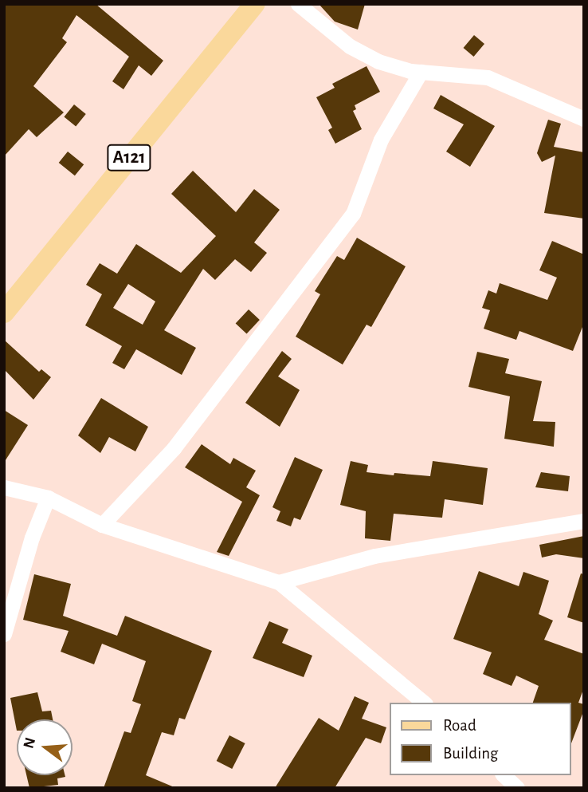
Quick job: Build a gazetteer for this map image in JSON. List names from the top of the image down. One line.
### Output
{"streets":{"main road":["A121"]},"legend":["Road","Building"],"north":"left"}
